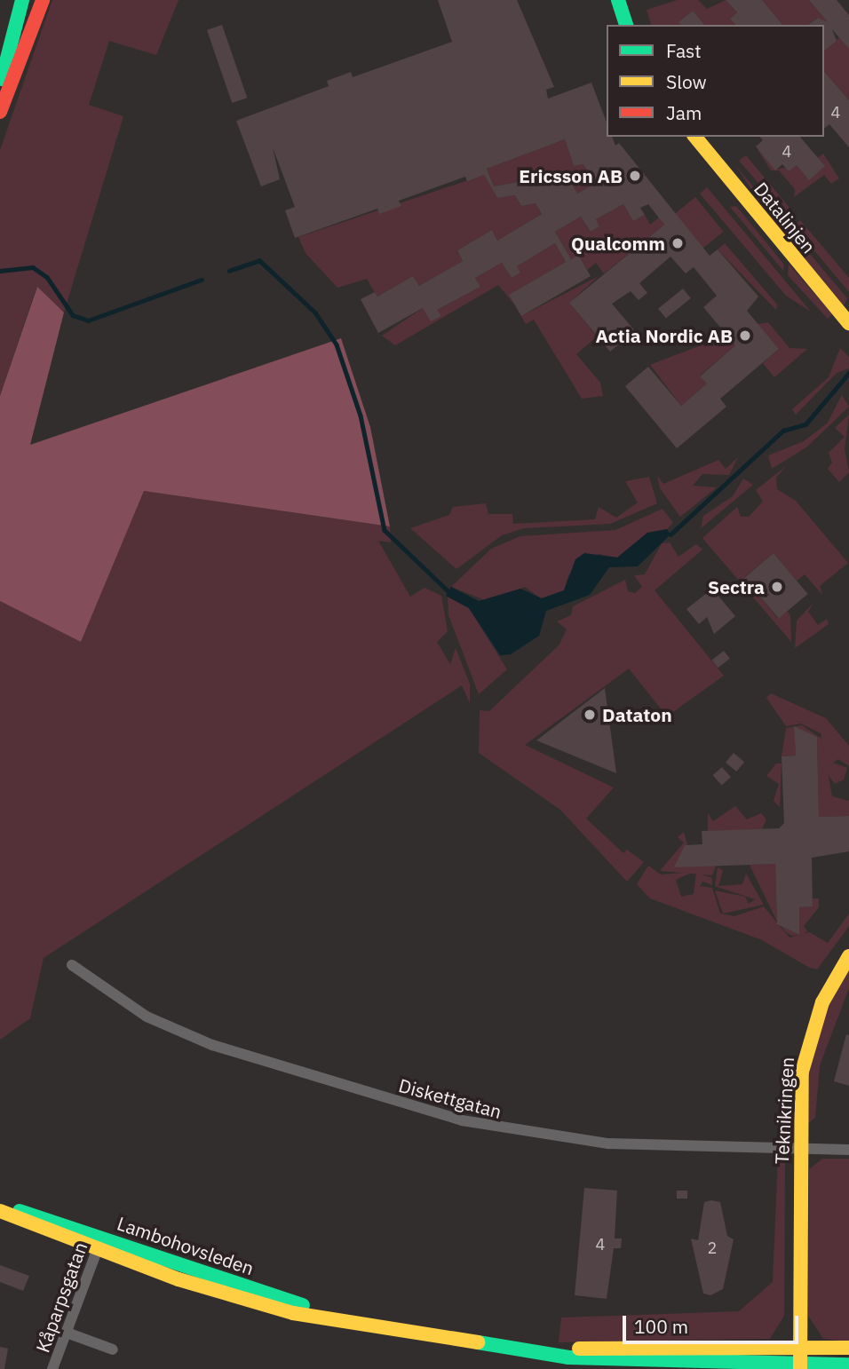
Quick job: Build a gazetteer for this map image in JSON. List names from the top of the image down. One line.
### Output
{"streets":{"main road":["Datalinjen","Teknikringen","Lambohovsleden"],"street":["Diskettgatan","Kåparpsgatan"]},"crossings":[["Diskettgatan","Teknikringen"],["Teknikringen","Lambohovsleden"],["Lambohovsleden","Kåparpsgatan"]],"places":["Ericsson AB","Qualcomm","Actia Nordic AB","Sectra","Dataton"],"house_numbers":["4","4","4","2"],"legend":["Fast","Slow","Jam"],"scale_bar":"100 m"}
